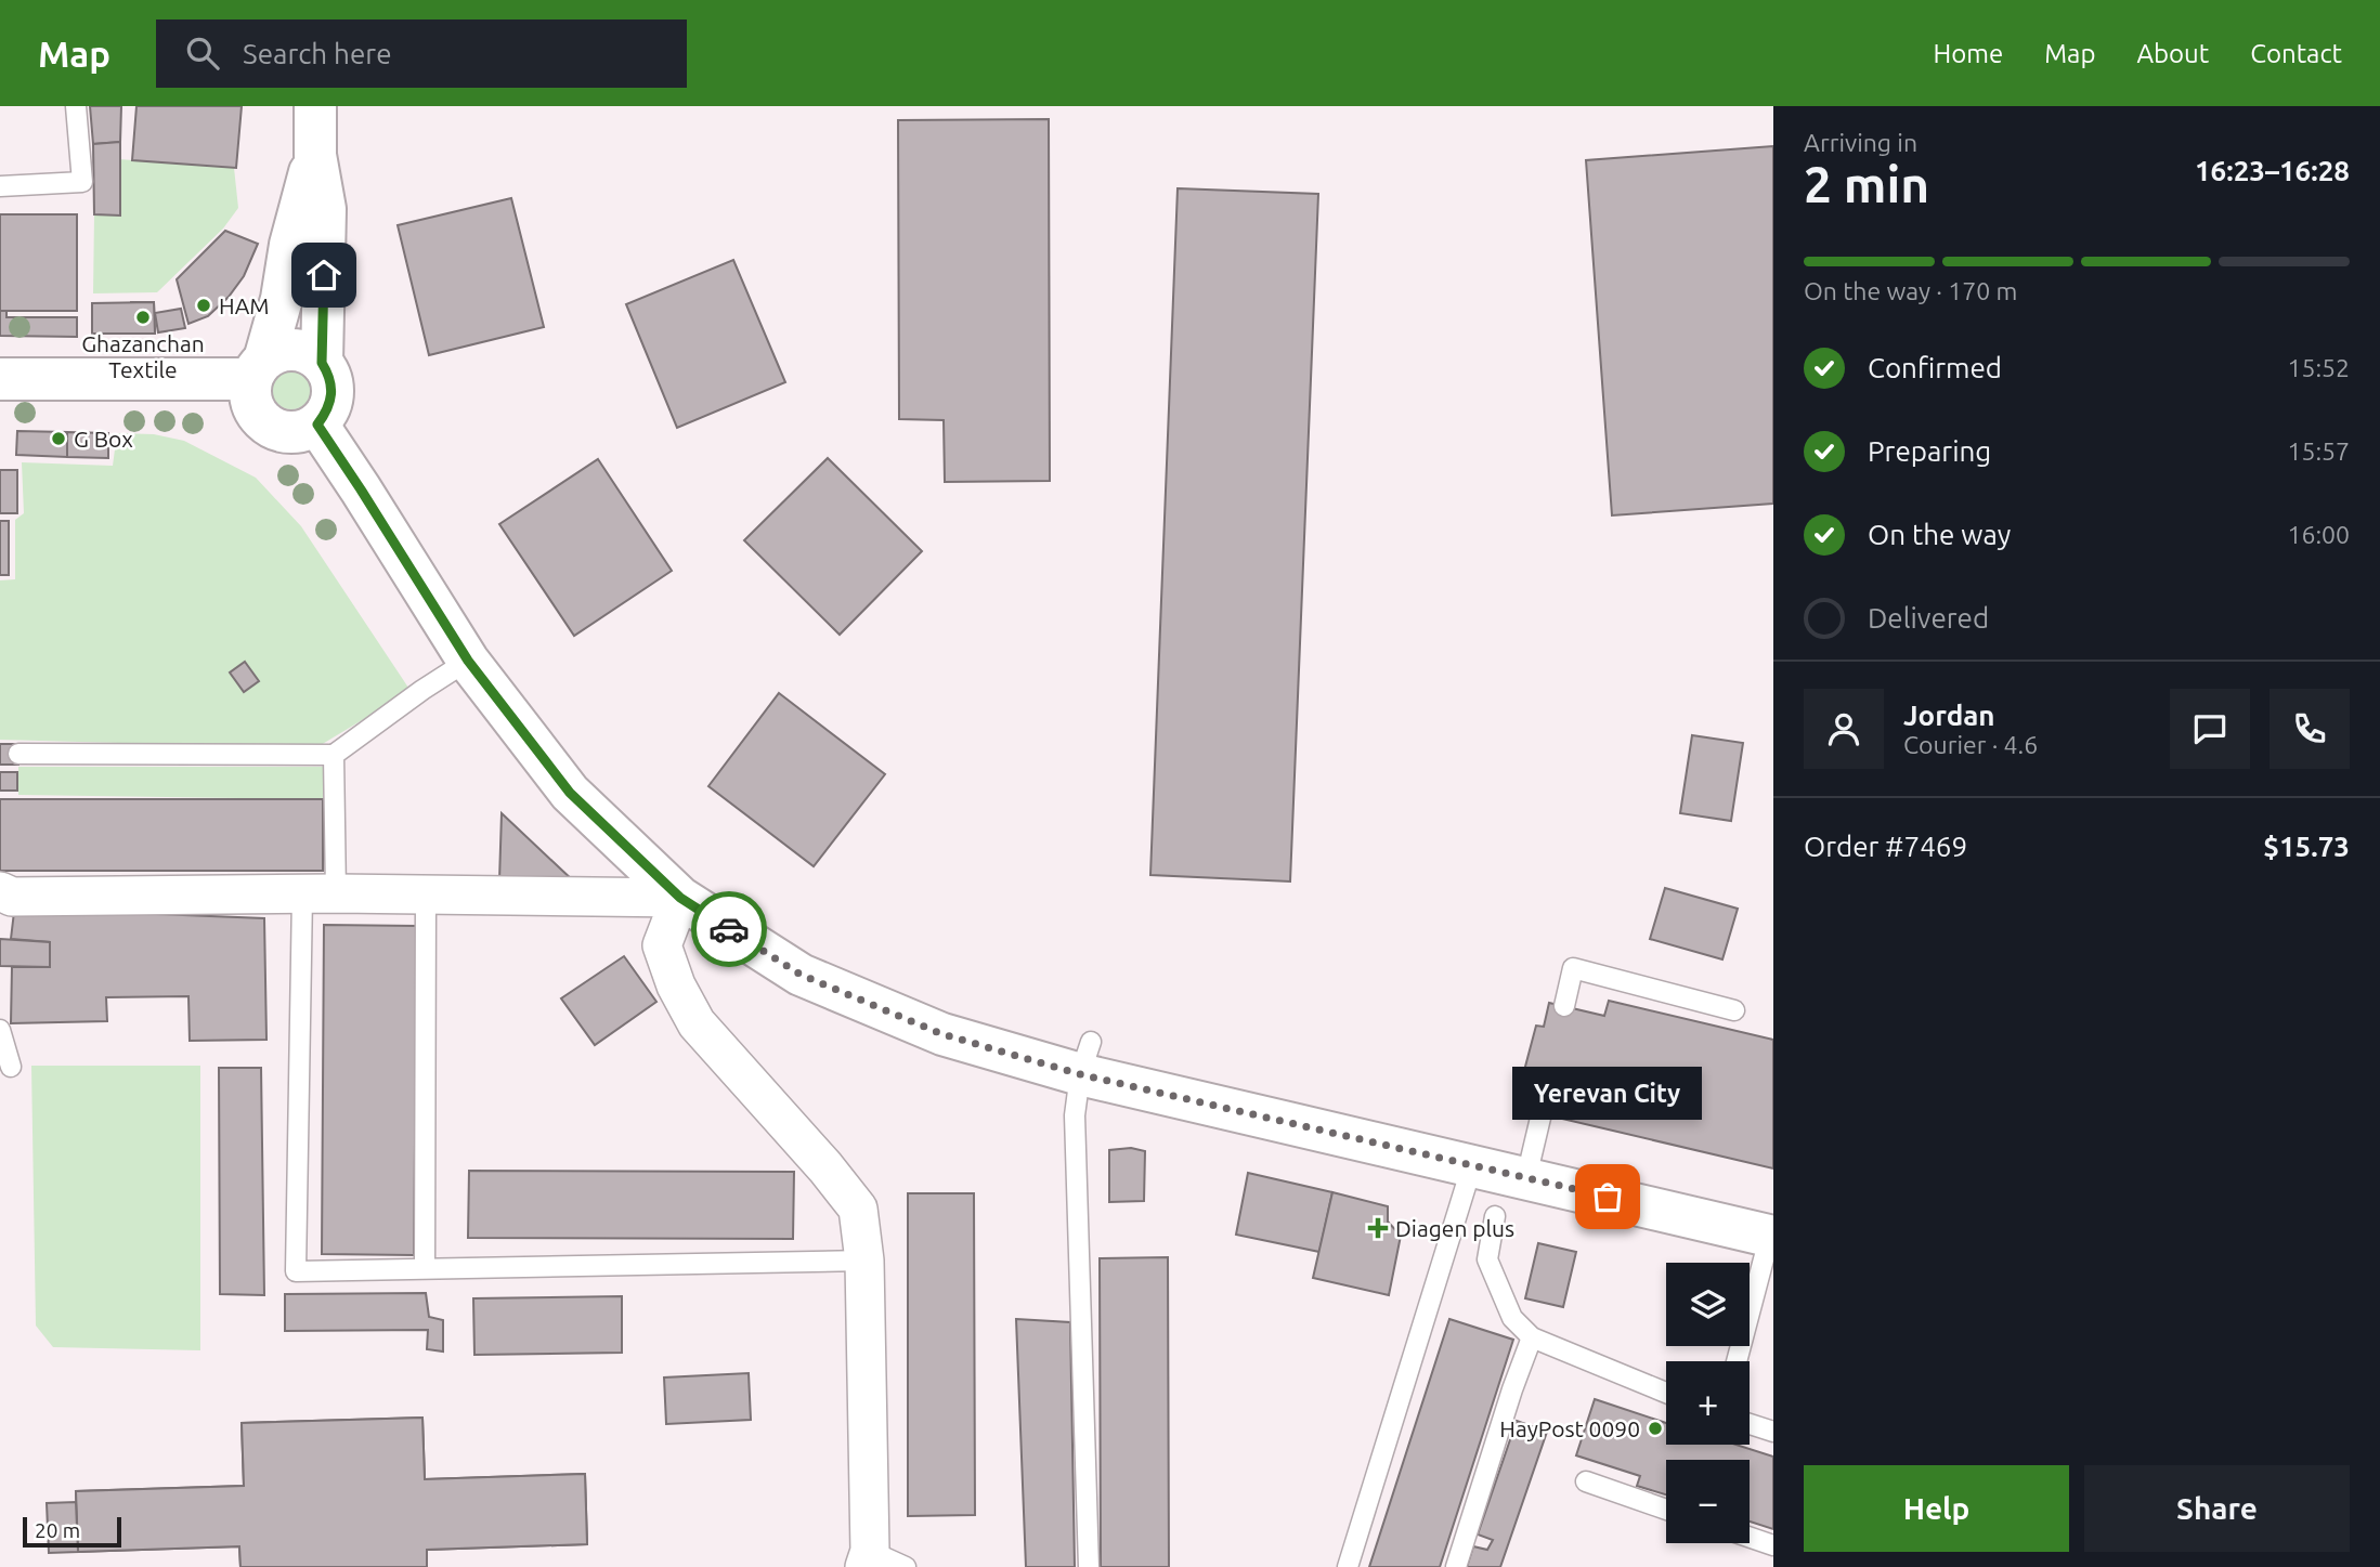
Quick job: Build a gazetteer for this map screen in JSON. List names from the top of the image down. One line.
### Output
{"places":{"other":["HAM","Ghazanchan Textile","G Box","Yerevan City","HayPost 0090"],"health":["Diagen plus"]},"scale_bar":"20 m","page":{"header":"Map","search":"Search here","nav":["Home","Map","About","Contact"],"heading":["2 min","Arriving in","16:23–16:28"],"panel":["Jordan","Courier · 4.6","Order #7469","$15.73"],"bar":"On the way · 170 m","list":[["Confirmed","15:52"],["Preparing","15:57"],["On the way","16:00"],"Delivered"],"bubble":"Yerevan City","map_buttons":["+","−"],"buttons":["Help","Share"],"scale":"20 m"}}
